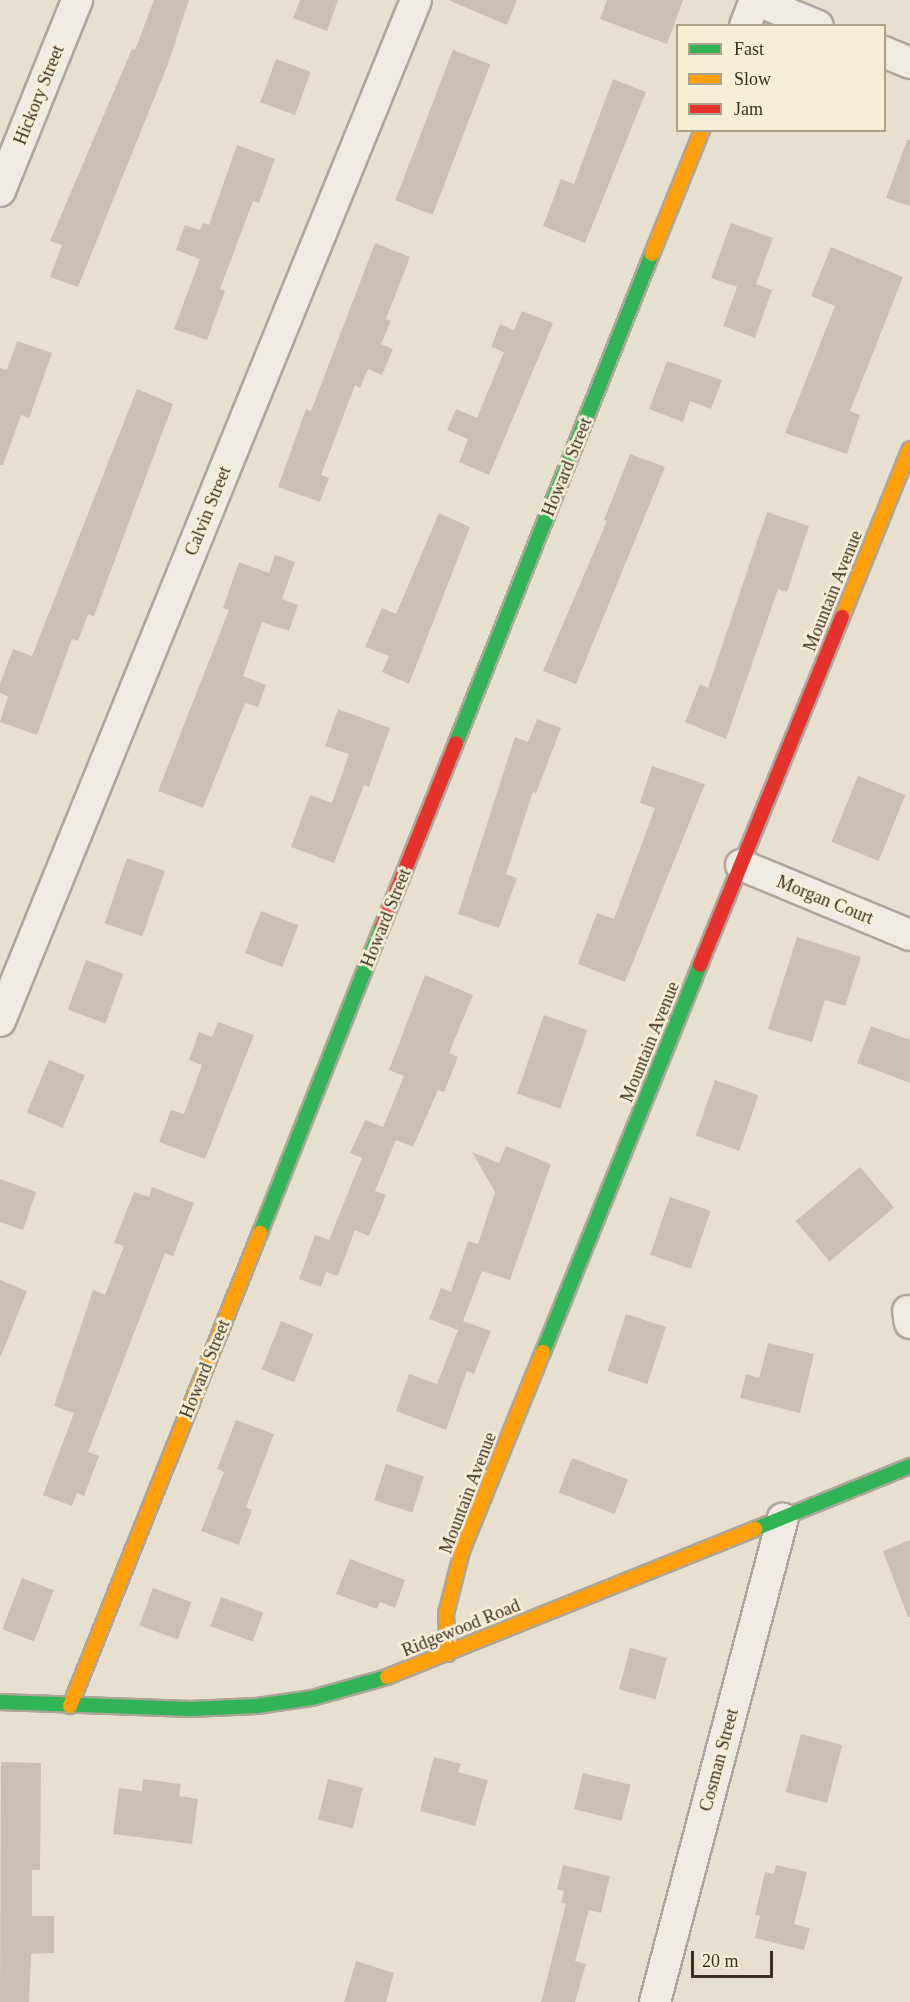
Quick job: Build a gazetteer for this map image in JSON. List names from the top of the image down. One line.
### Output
{"streets":{"street":["Hickory Street","Howard Street","Calvin Street","Mountain Avenue","Morgan Court","Ridgewood Road","Cosman Street"]},"crossings":[["Howard Street","Ridgewood Road"],["Mountain Avenue","Morgan Court"],["Mountain Avenue","Ridgewood Road"],["Ridgewood Road","Cosman Street"]],"legend":["Fast","Slow","Jam"],"scale_bar":"20 m"}
